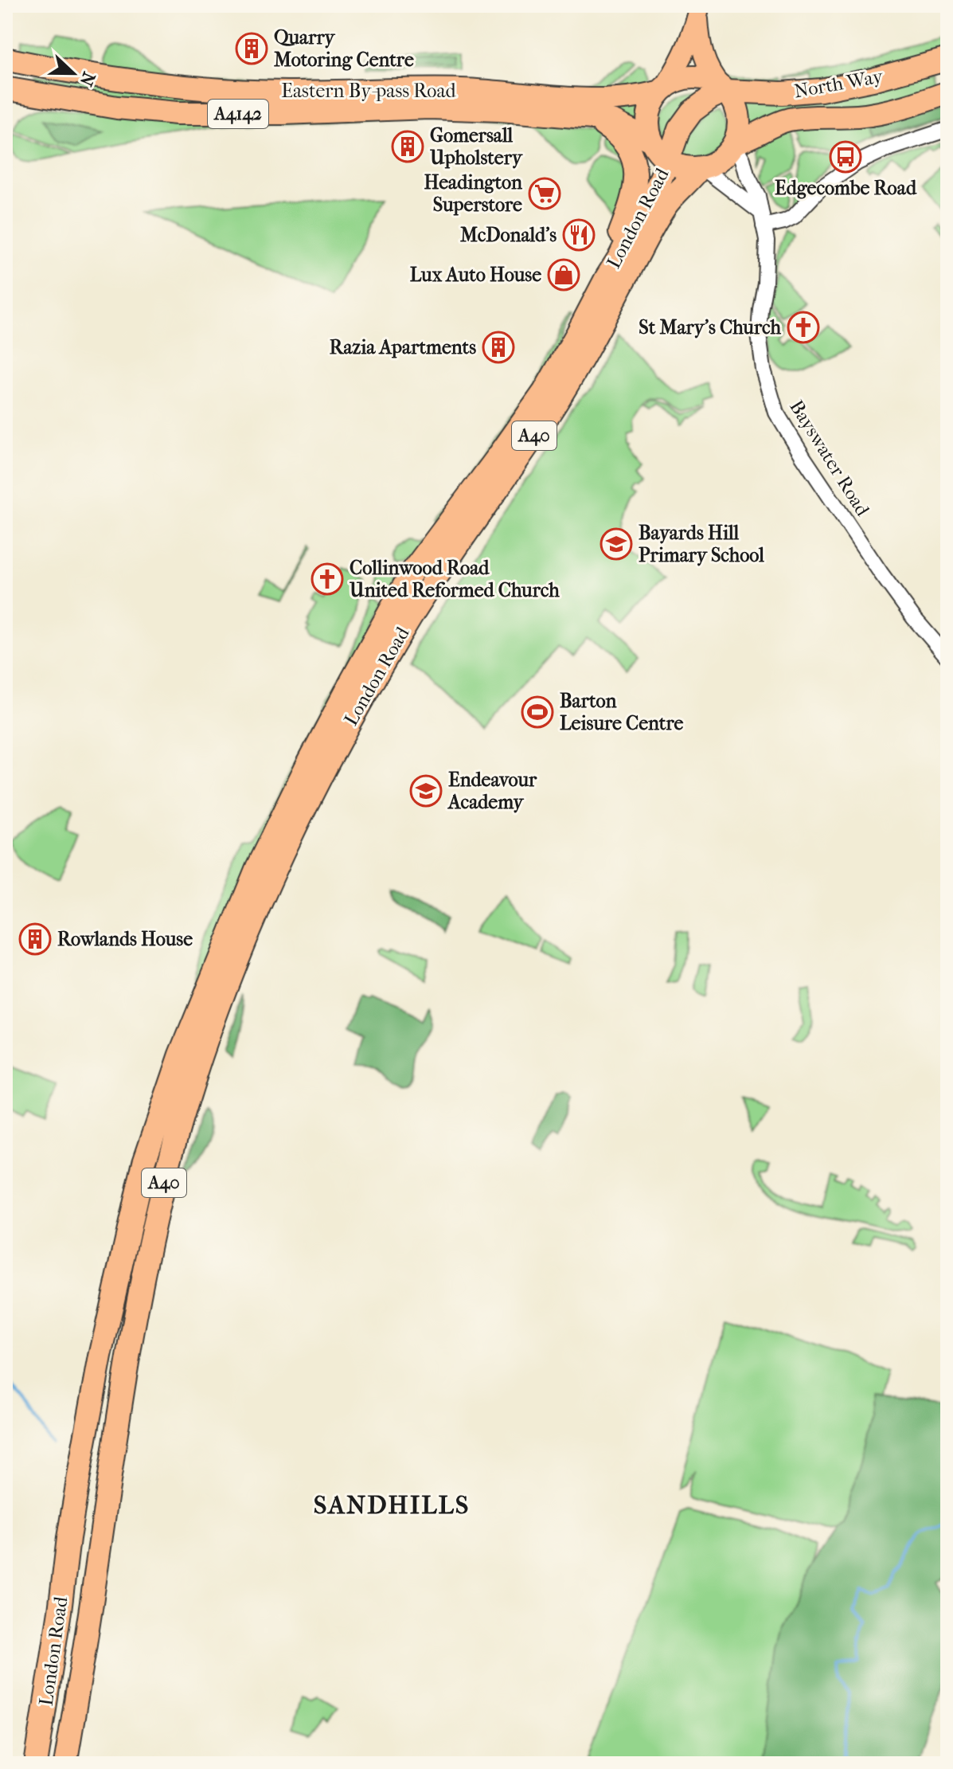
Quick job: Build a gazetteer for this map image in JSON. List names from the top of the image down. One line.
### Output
{"streets":{"highway":["North Way","Eastern By-pass Road","A4142","London Road","A40"],"street":["Bayswater Road"]},"crossings":[["North Way","Eastern By-pass Road"],["North Way","London Road"],["North Way","Bayswater Road"],["Eastern By-pass Road","London Road"]],"districts":["SANDHILLS"],"places":{"building":["Quarry Motoring Centre","Gomersall Upholstery","Razia Apartments","Rowlands House"],"bus stop":["Edgecombe Road"],"supermarket":["Headington Superstore"],"restaurant":["McDonald's"],"shop":["Lux Auto House"],"church":["St Mary's Church","Collinwood Road United Reformed Church"],"school or university":["Bayards Hill Primary School","Endeavour Academy"],"sports":["Barton Leisure Centre"]},"north":"right"}
